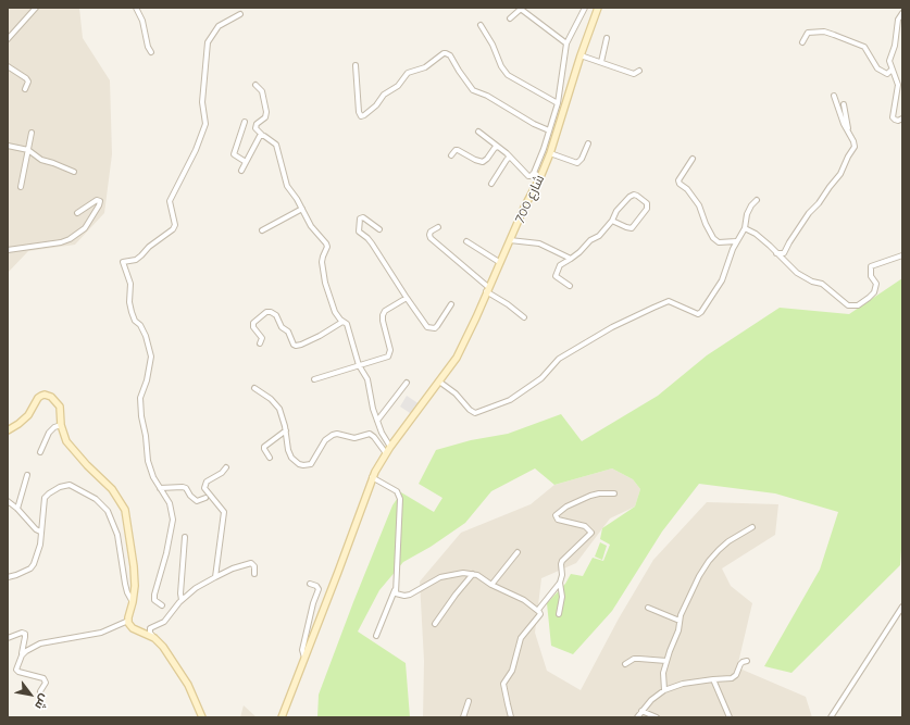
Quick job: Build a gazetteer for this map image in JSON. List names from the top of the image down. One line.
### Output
{"streets":{"main road":["شارع 700"]},"north":"bottom right"}
